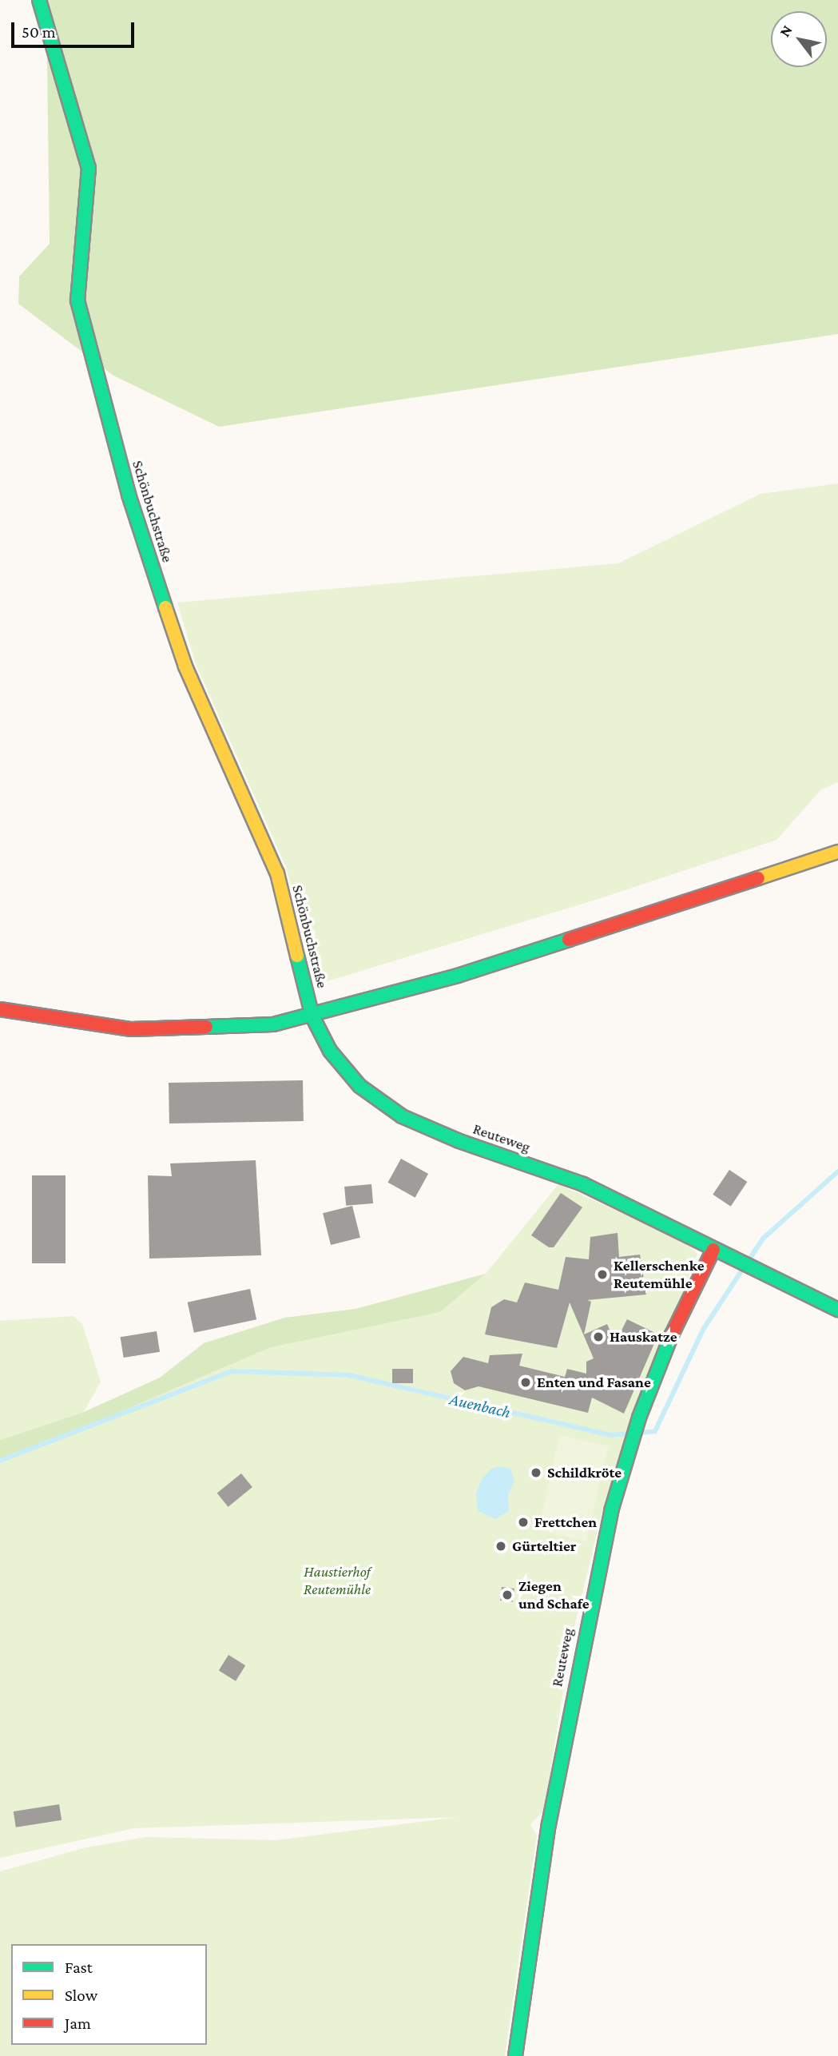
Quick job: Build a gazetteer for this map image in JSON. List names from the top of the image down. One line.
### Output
{"streets":{"street":["Schönbuchstraße","Reuteweg"]},"crossings":[["Schönbuchstraße","Reuteweg"]],"water":["Auenbach"],"parks":["Haustierhof Reutemühle"],"places":["Kellerschenke Reutemühle","Hauskatze","Enten und Fasane","Schildkröte","Frettchen","Gürteltier","Ziegen und Schafe"],"legend":["Fast","Slow","Jam"],"scale_bar":"50 m","north":"top left"}
